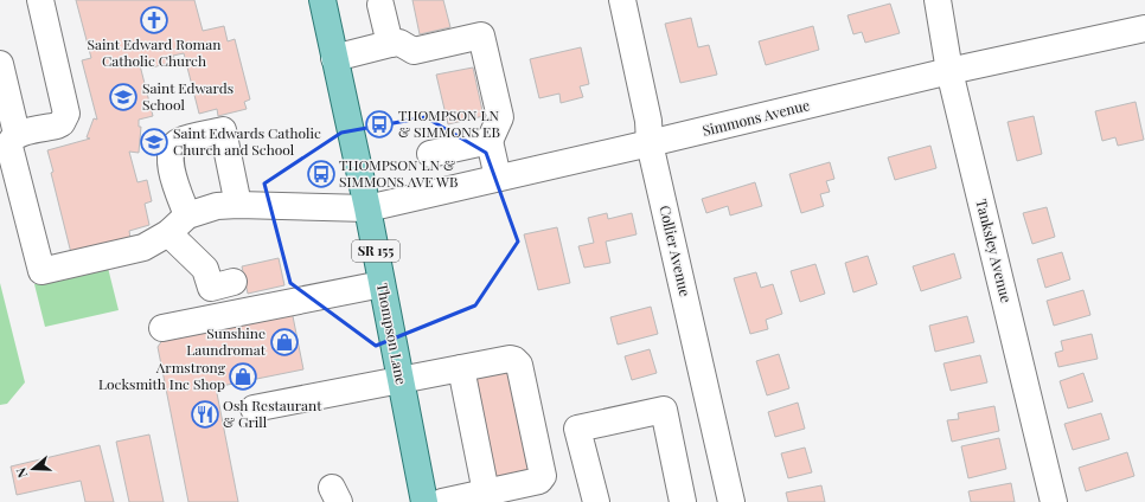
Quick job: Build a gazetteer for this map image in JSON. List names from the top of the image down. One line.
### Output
{"streets":{"main road":["SR 155","Thompson Lane"],"street":["Simmons Avenue","Collier Avenue","Tanksley Avenue"]},"crossings":[["Simmons Avenue","Collier Avenue"],["Simmons Avenue","Tanksley Avenue"],["Simmons Avenue","Thompson Lane"]],"places":{"church":["Saint Edward Roman Catholic Church"],"school or university":["Saint Edwards School","Saint Edwards Catholic Church and School"],"bus stop":["THOMPSON LN & SIMMONS EB","THOMPSON LN & SIMMONS AVE WB"],"shop":["Sunshine Laundromat","Armstrong Locksmith Inc Shop"],"restaurant":["Osh Restaurant & Grill"]},"north":"left"}
